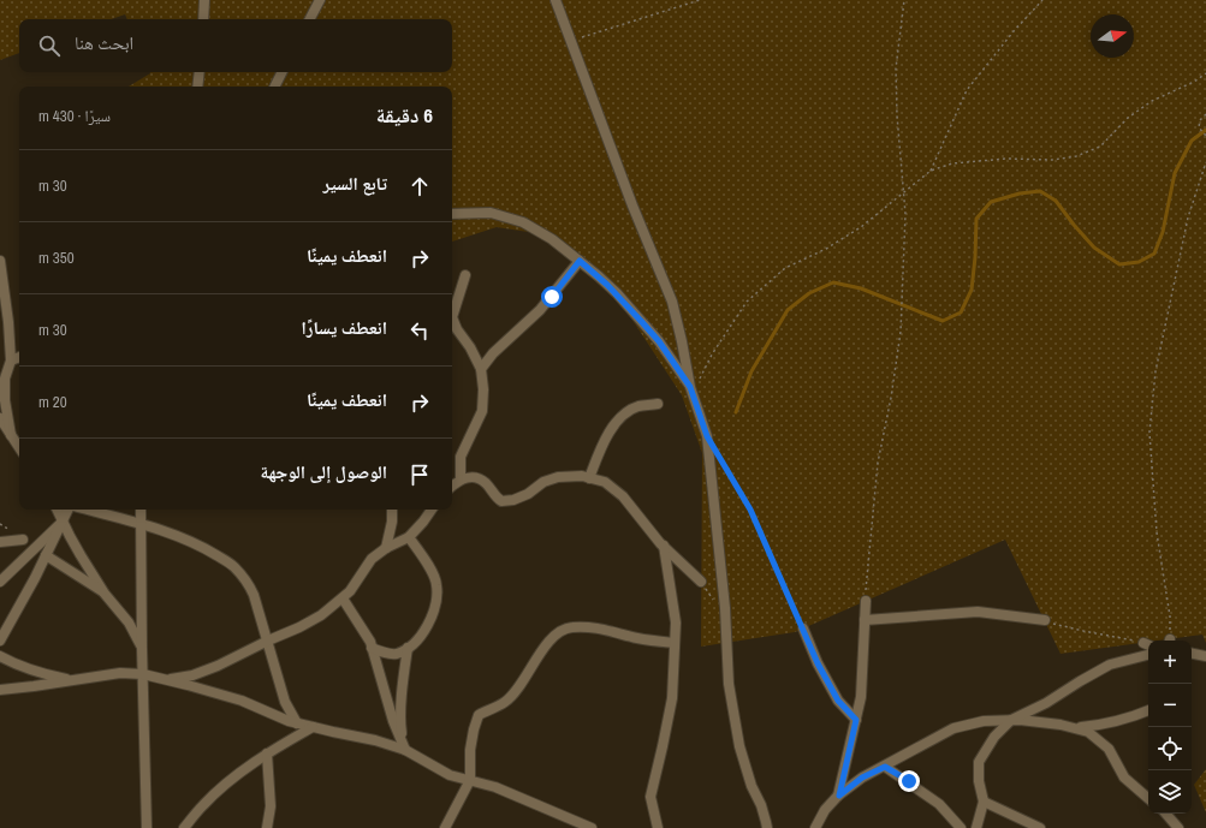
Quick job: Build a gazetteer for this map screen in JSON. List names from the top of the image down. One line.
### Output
{"north":"right","page":{"search":"ابحث هنا","heading":["6 دقيقة","سيرًا · 430 m"],"list":[["تابع السير","30 m"],["انعطف يمينًا","350 m"],["انعطف يسارًا","30 m"],["انعطف يمينًا","20 m"],"الوصول إلى الوجهة"],"map_buttons":["+","−"]}}
